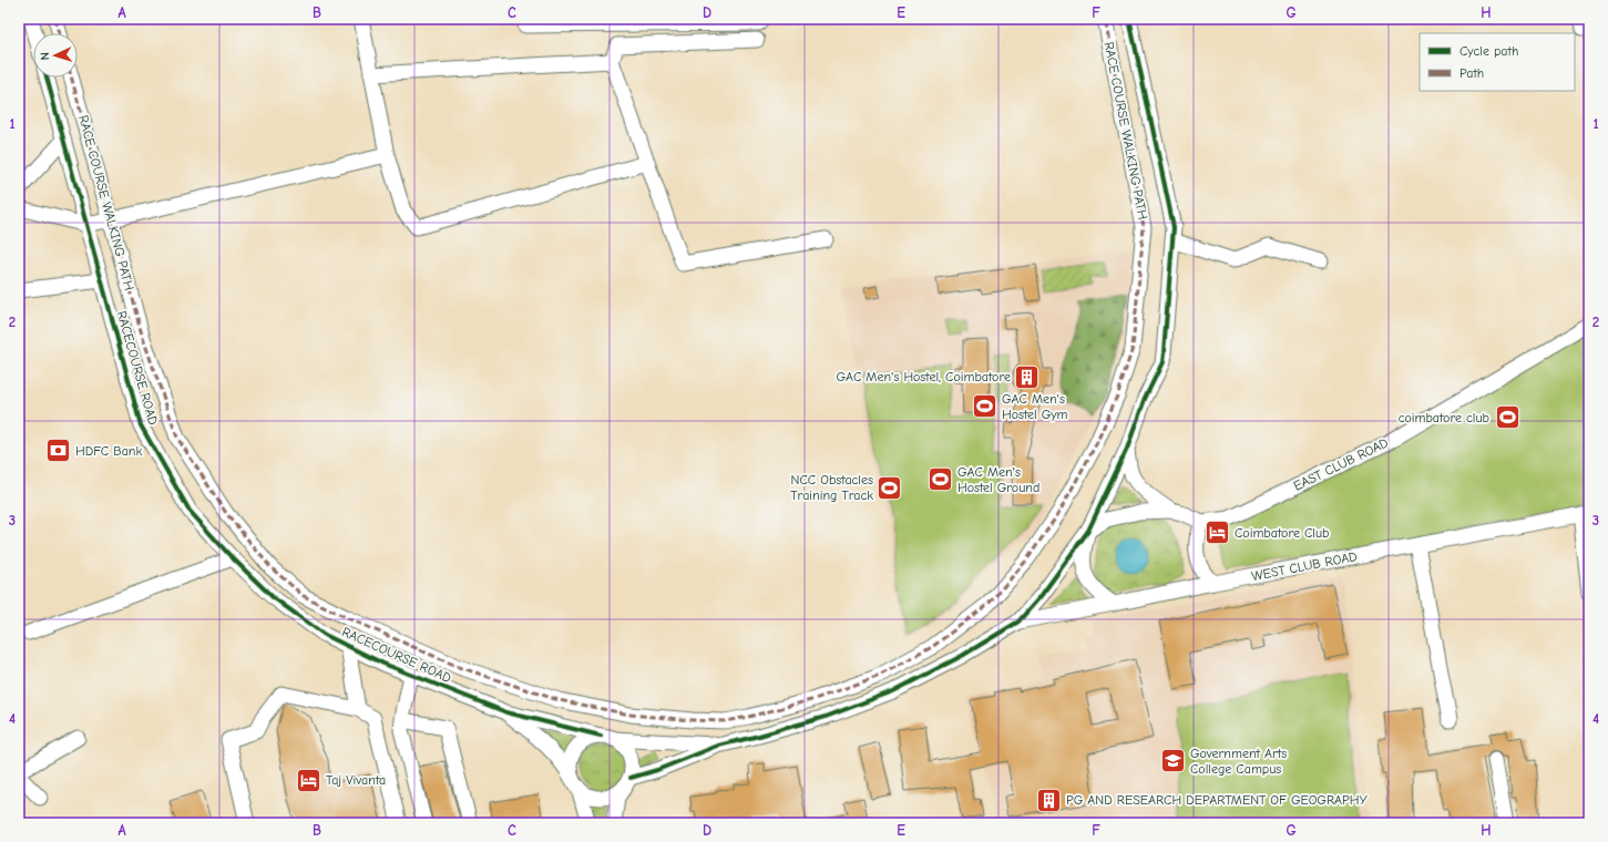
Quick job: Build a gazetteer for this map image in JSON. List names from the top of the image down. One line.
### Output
{"streets":{"street":["RACE COURSE WALKING PATH","RACECOURSE ROAD","EAST CLUB ROAD","WEST CLUB ROAD"]},"places":{"building":["GAC Men's Hostel, Coimbatore","PG AND RESEARCH DEPARTMENT OF GEOGRAPHY"],"sports":["GAC Men's Hostel Gym","coimbatore club","GAC Men's Hostel Ground","NCC Obstacles Training Track"],"bank":["HDFC Bank"],"hotel":["Coimbatore Club","Taj Vivanta"],"school or university":["Government Arts College Campus"]},"legend":["Cycle path","Path"],"north":"left","grid":{"columns":["A","B","C","D","E","F","G","H"],"rows":["1","2","3","4"]}}
